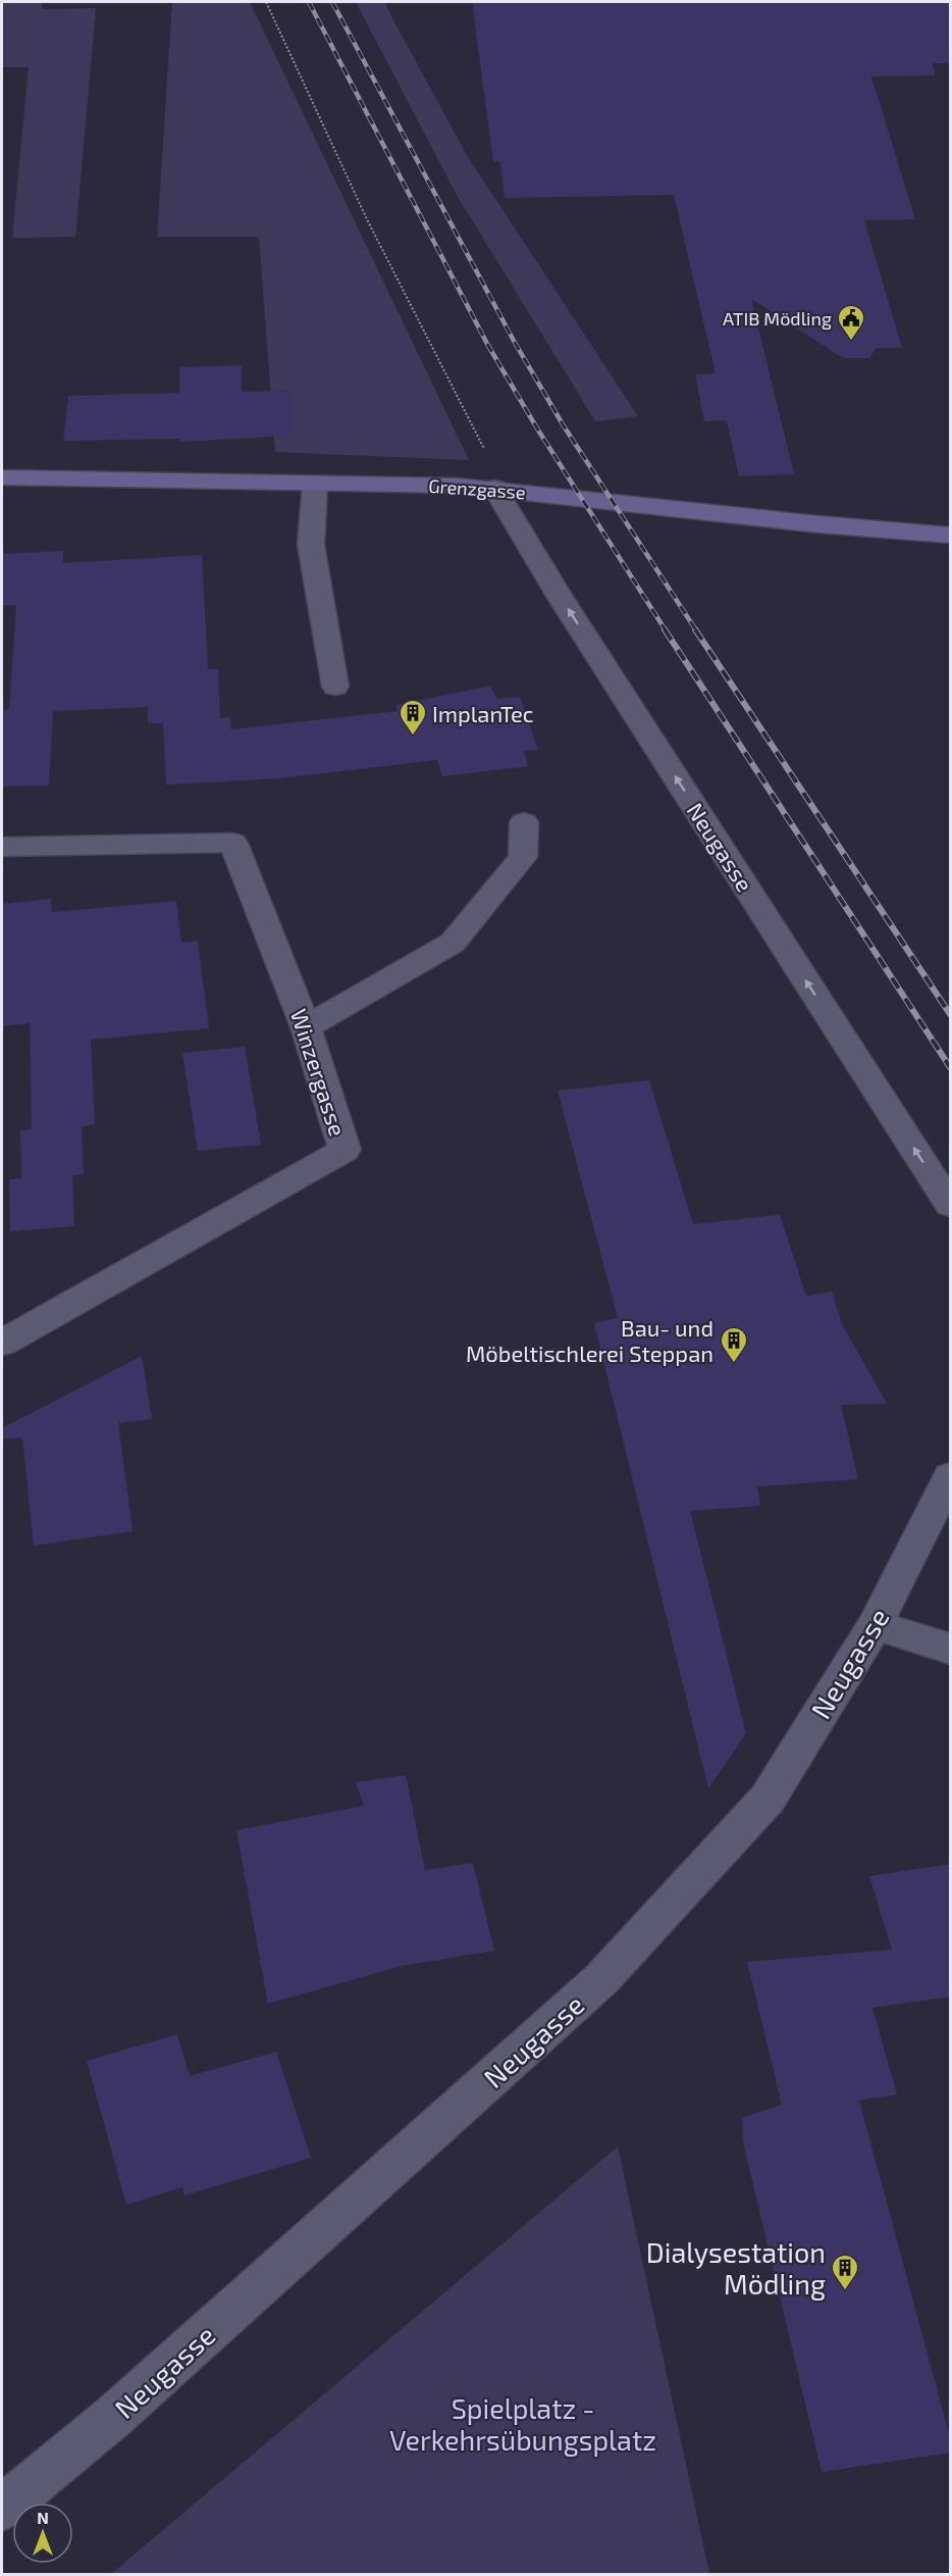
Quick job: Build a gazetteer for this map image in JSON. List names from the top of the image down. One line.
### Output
{"streets":{"street":["Grenzgasse","Neugasse","Winzergasse"]},"crossings":[["Grenzgasse","Neugasse"]],"one_way":["Neugasse"],"parks":["Spielplatz - Verkehrsübungsplatz"],"places":{"public building":["ATIB Mödling"],"building":["ImplanTec","Bau- und Möbeltischlerei Steppan","Dialysestation Mödling"]},"north":"top"}
